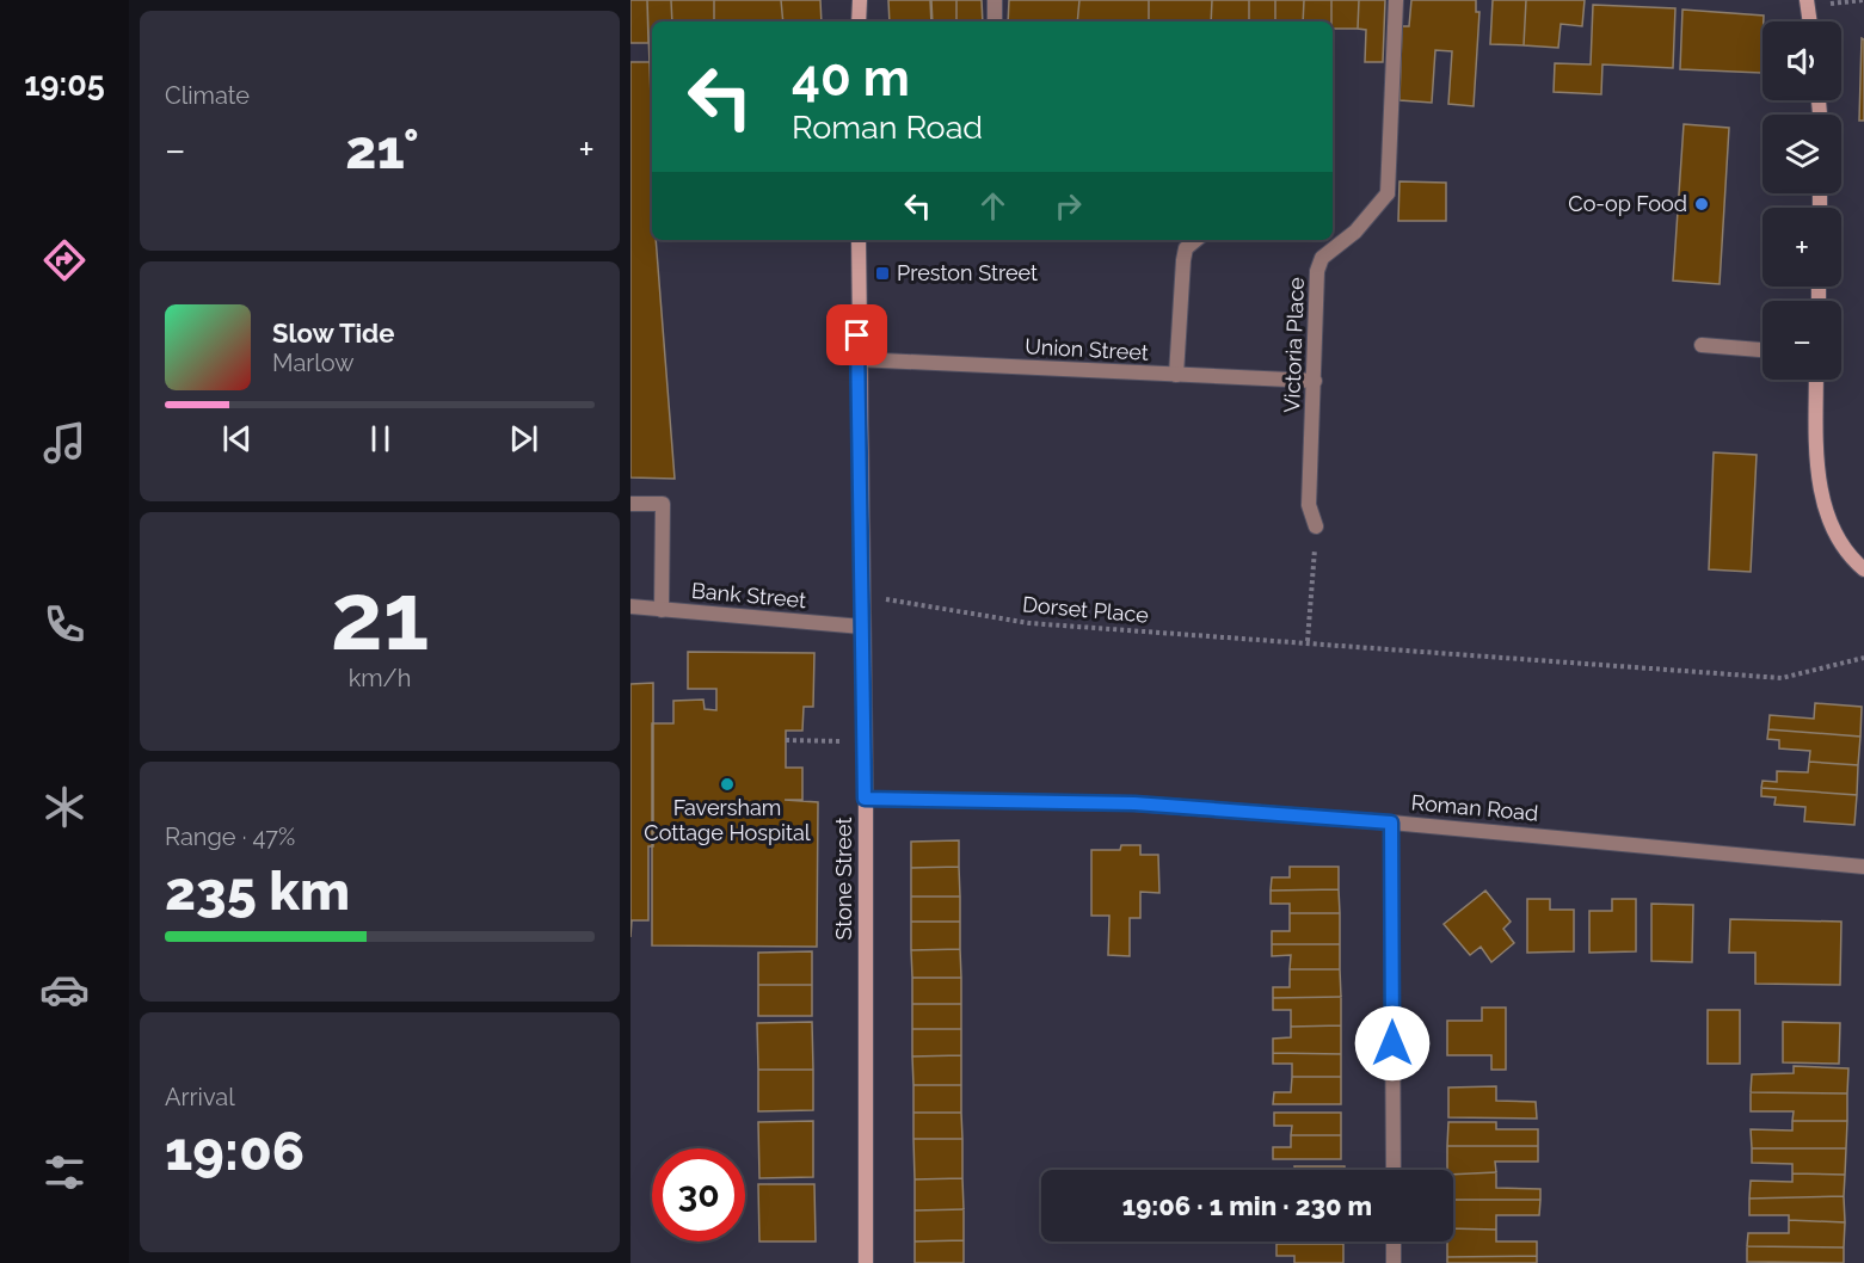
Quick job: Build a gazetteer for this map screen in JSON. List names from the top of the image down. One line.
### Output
{"streets":{"street":["Victoria Place","Union Street","Bank Street","Roman Road","Stone Street"],"path":["Dorset Place"]},"crossings":[["Victoria Place","Union Street"],["Union Street","Stone Street"],["Bank Street","Stone Street"],["Dorset Place","Stone Street"],["Roman Road","Stone Street"]],"places":{"other":["Co-op Food","Faversham Cottage Hospital"],"transit":["Preston Street"]},"page":{"tabs":"19:05","tile":["Climate",["21","km/h"],["Range · 47%","235 km"],["Arrival","19:06"]],"map_buttons":["+","−"],"turn":["40 m","Roman Road"],"heat":["−","21°","+"],"song":["Slow Tide","Marlow"],"limit":"30","trip":"19:06 · 1 min · 230 m"}}
